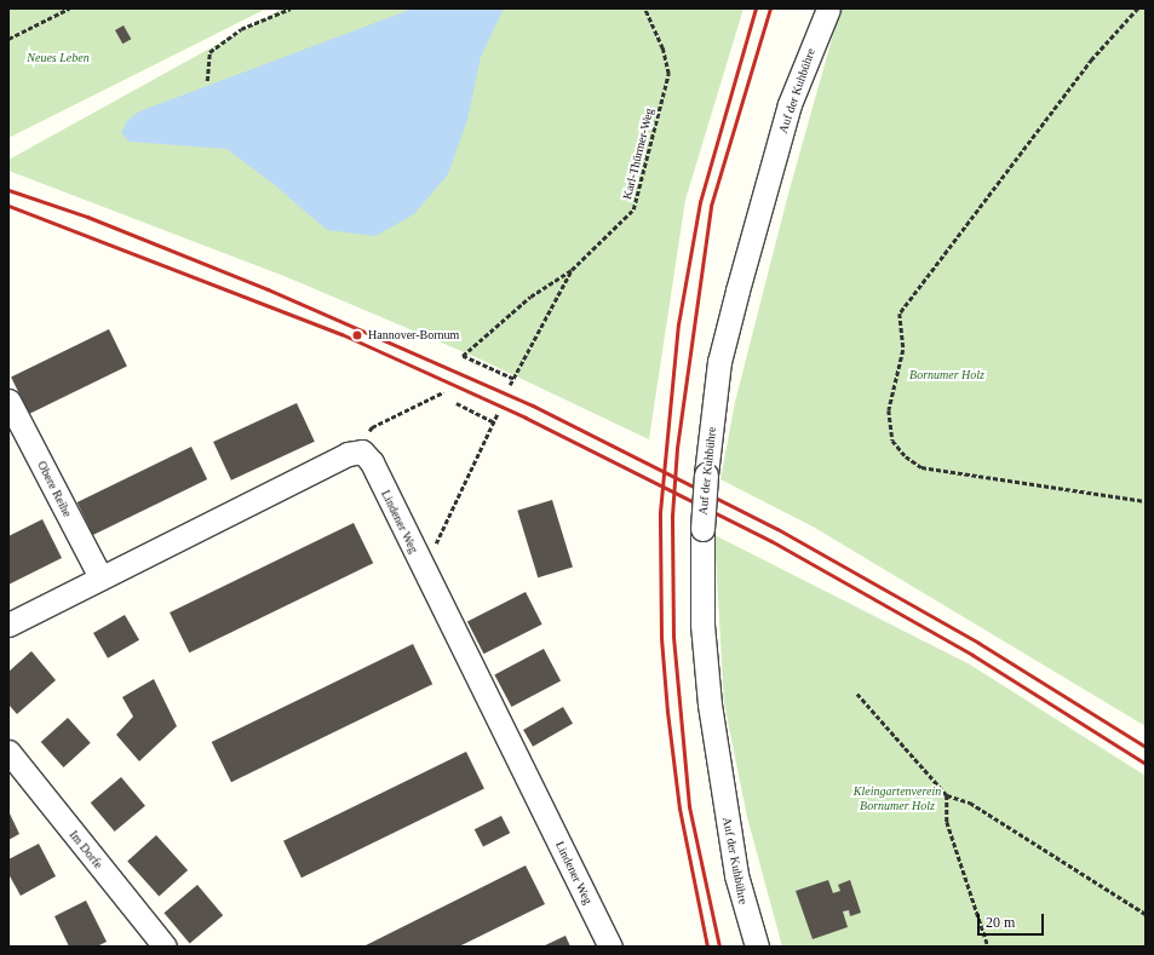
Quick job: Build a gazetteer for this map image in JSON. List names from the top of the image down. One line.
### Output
{"streets":{"street":["Auf der Kuhbühre","Obere Reihe","Lindener Weg","Im Dorfe"],"path":["Karl-Thürmer-Weg"]},"parks":["Neues Leben","Bornumer Holz","Kleingartenverein Bornumer Holz"],"places":["Hannover-Bornum"],"scale_bar":"20 m"}
